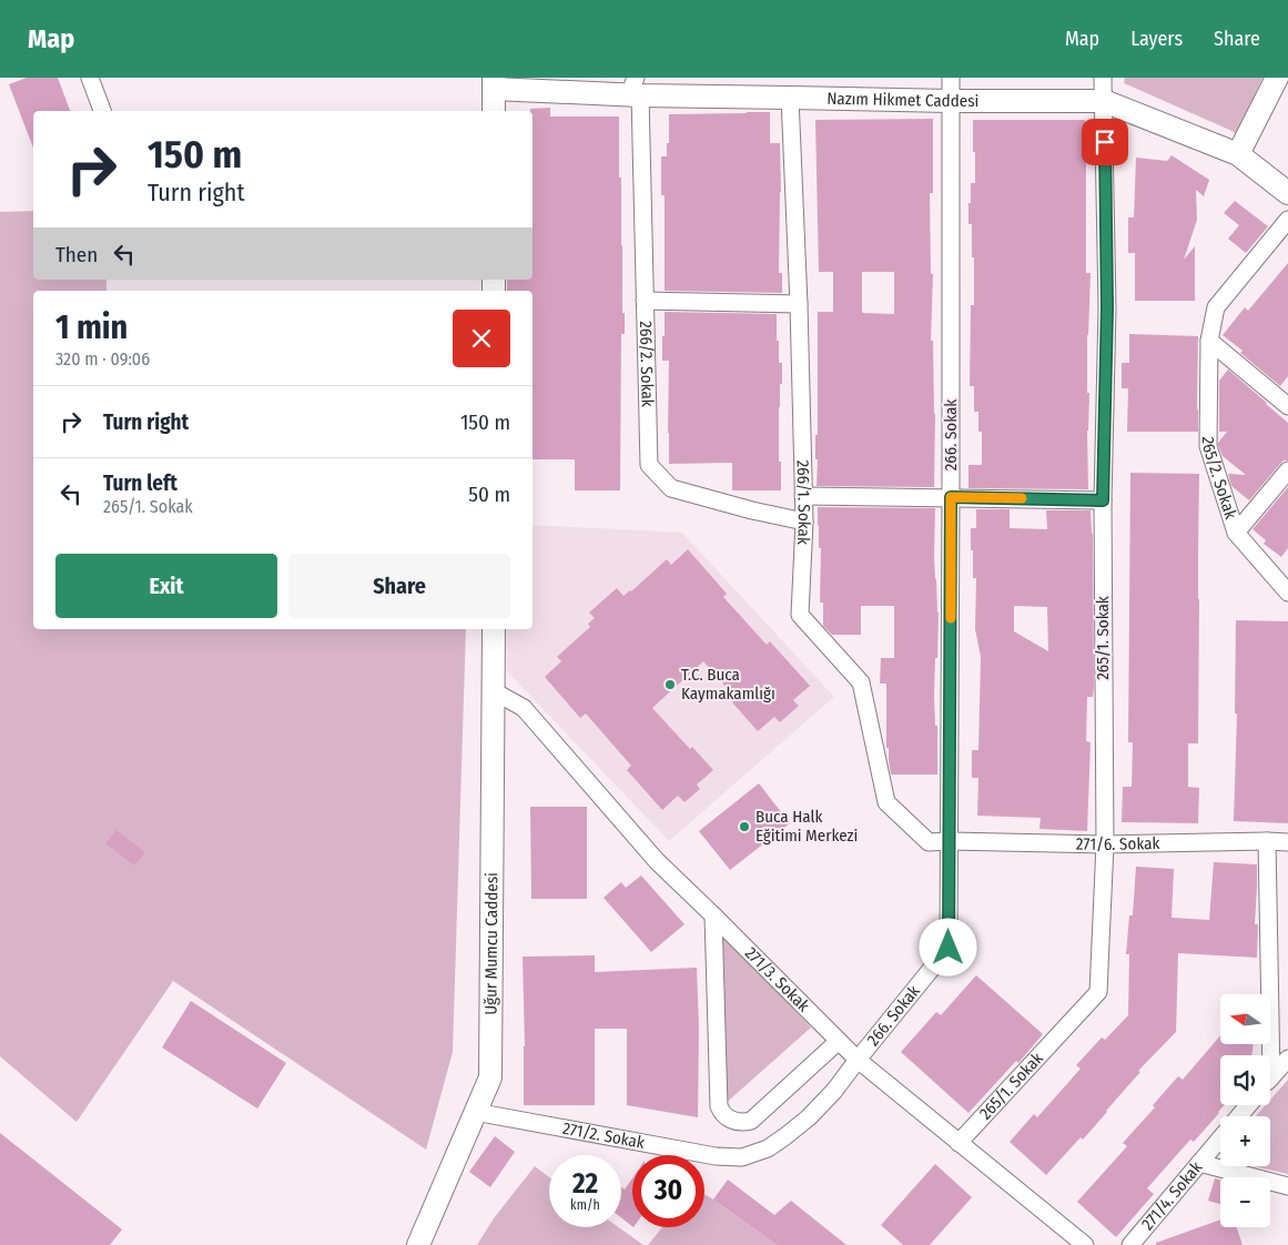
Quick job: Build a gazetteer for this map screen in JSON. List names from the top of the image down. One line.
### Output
{"streets":{"main road":["Nazım Hikmet Caddesi","Uğur Mumcu Caddesi"],"street":["266/2. Sokak","266. Sokak","265/2. Sokak","266/1. Sokak","265/1. Sokak","271/6. Sokak","271/3. Sokak","271/2. Sokak","271/4. Sokak"]},"crossings":[["Nazım Hikmet Caddesi","266/2. Sokak"],["Nazım Hikmet Caddesi","266. Sokak"],["Nazım Hikmet Caddesi","266/1. Sokak"],["Nazım Hikmet Caddesi","265/1. Sokak"],["266/2. Sokak","266/1. Sokak"],["266. Sokak","266/1. Sokak"],["266. Sokak","271/6. Sokak"],["266. Sokak","271/3. Sokak"],["266. Sokak","271/2. Sokak"],["266/1. Sokak","271/6. Sokak"],["265/1. Sokak","271/6. Sokak"],["265/1. Sokak","271/3. Sokak"],["Uğur Mumcu Caddesi","271/3. Sokak"],["Uğur Mumcu Caddesi","271/2. Sokak"],["271/3. Sokak","271/2. Sokak"]],"places":["T.C. Buca Kaymakamlığı","Buca Halk Eğitimi Merkezi"],"north":"left","page":{"header":"Map","nav":["Map","Layers","Share"],"turn":["150 m","Turn right"],"then":"Then","heading":["1 min","320 m · 09:06"],"list":[{"name":"Turn right","value":"150 m"},{"name":"Turn left","note":"265/1. Sokak","value":"50 m"}],"buttons":["Exit","Share"],"map_buttons":["+","−"],"speed":"22 km/h","limit":"30"}}
